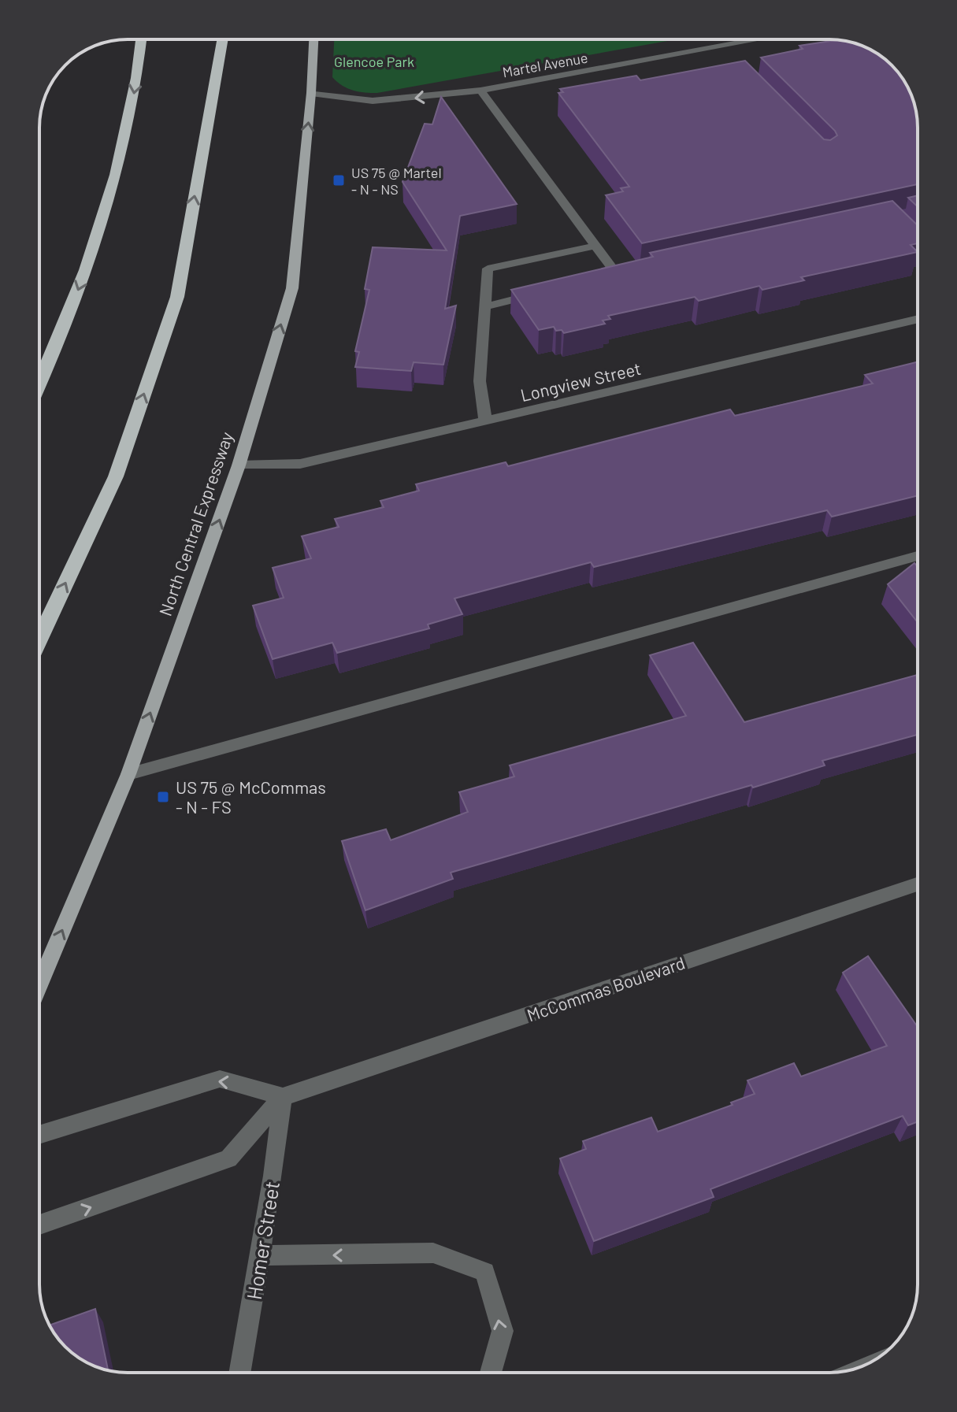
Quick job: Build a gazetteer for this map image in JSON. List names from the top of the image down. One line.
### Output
{"streets":{"main road":["North Central Expressway"],"street":["Martel Avenue","Longview Street","McCommas Boulevard","Homer Street"]},"crossings":[["Martel Avenue","North Central Expressway"],["Longview Street","North Central Expressway"],["McCommas Boulevard","Homer Street"]],"one_way":["Martel Avenue","North Central Expressway"],"parks":["Glencoe Park"],"places":{"transit":["US 75 @ Martel - N - NS","US 75 @ McCommas - N - FS"]}}
